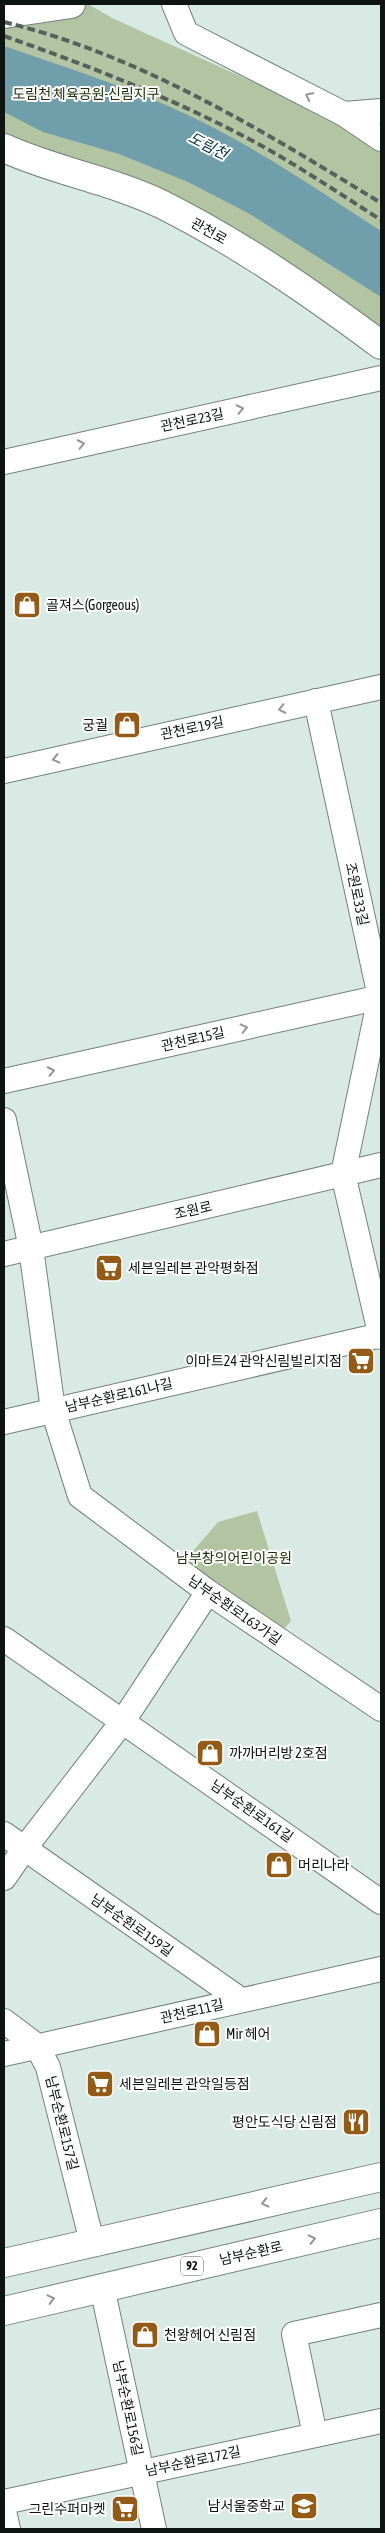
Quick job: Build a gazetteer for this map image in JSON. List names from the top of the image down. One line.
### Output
{"streets":{"main road":["관천로","남부순환로","92"],"street":["관천로23길","관천로19길","조원로33길","관천로15길","조원로","남부순환로161나길","남부순환로163가길","남부순환로161길","남부순환로159길","관천로11길","남부순환로157길","남부순환로156길","남부순환로172길"]},"crossings":[["관천로19길","조원로33길"],["조원로33길","관천로15길"],["조원로33길","조원로"],["조원로","남부순환로163가길"],["남부순환로161나길","남부순환로163가길"],["남부순환로159길","관천로11길"],["관천로11길","남부순환로157길"],["남부순환로","남부순환로156길"],["남부순환로156길","남부순환로172길"]],"one_way":["관천로23길","관천로19길","관천로15길"],"water":["도림천"],"parks":["도림천 체육공원-신림지구","남부창의어린이공원"],"places":{"shop":["골져스(Gorgeous)","궁궐","까까머리방 2호점","머리나라","Mir 헤어","천왕헤어 신림점"],"supermarket":["세븐일레븐 관악평화점","이마트24 관악신림빌리지점","세븐일레븐 관악일등점","그린수퍼마켓"],"restaurant":["평안도식당 신림점"],"school or university":["남서울중학교"]}}
